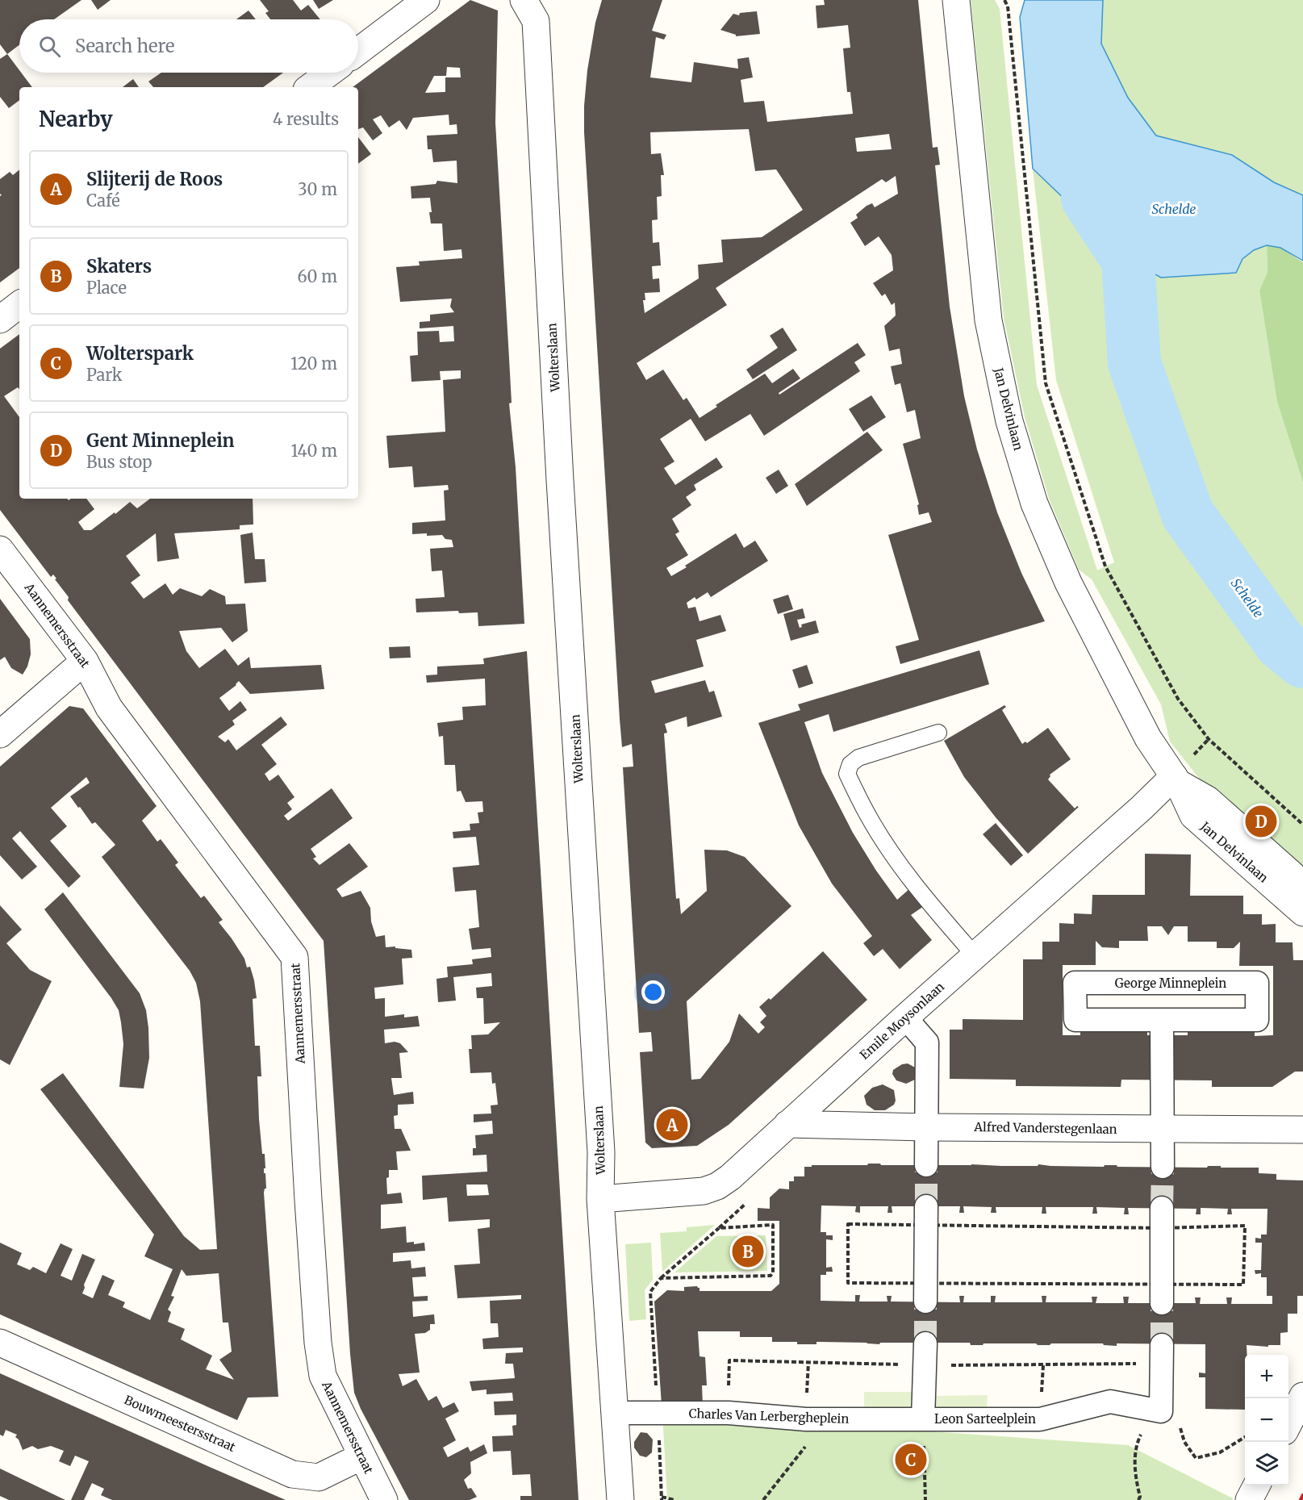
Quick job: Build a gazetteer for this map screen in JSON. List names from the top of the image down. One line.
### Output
{"streets":{"street":["Wolterslaan","Jan Delvinlaan","Aannemersstraat","George Minneplein","Emile Moysonlaan","Alfred Vanderstegenlaan","Charles Van Lerbergheplein","Leon Sarteelplein","Bouwmeestersstraat"]},"crossings":[["Wolterslaan","Emile Moysonlaan"],["Wolterslaan","Charles Van Lerbergheplein"],["Jan Delvinlaan","Emile Moysonlaan"],["Aannemersstraat","Bouwmeestersstraat"],["Emile Moysonlaan","Alfred Vanderstegenlaan"],["Charles Van Lerbergheplein","Leon Sarteelplein"]],"water":["Schelde"],"page":{"search":"Search here","heading":["Nearby","4 results"],"list":[{"mark":"A","name":"Slijterij de Roos","note":"Café","value":"30 m"},{"mark":"B","name":"Skaters","note":"Place","value":"60 m"},{"mark":"C","name":"Wolterspark","note":"Park","value":"120 m"},{"mark":"D","name":"Gent Minneplein","note":"Bus stop","value":"140 m"}],"pins":["D","A","B","C"],"map_buttons":["+","−"]}}
